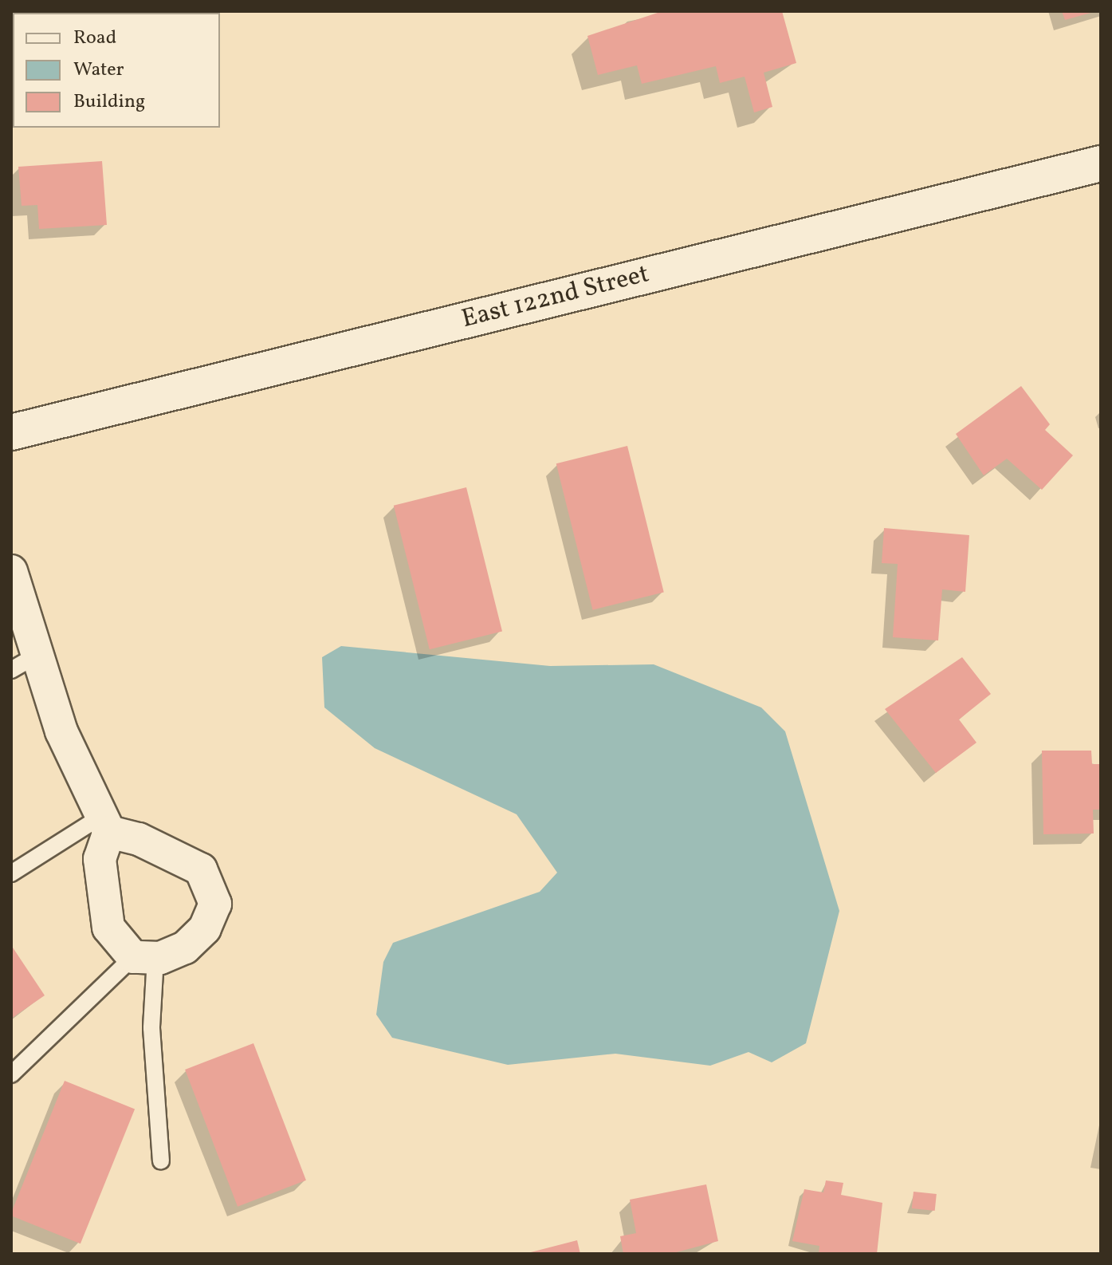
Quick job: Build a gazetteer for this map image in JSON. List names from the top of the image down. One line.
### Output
{"streets":{"street":["East 122nd Street"]},"legend":["Road","Water","Building"]}
